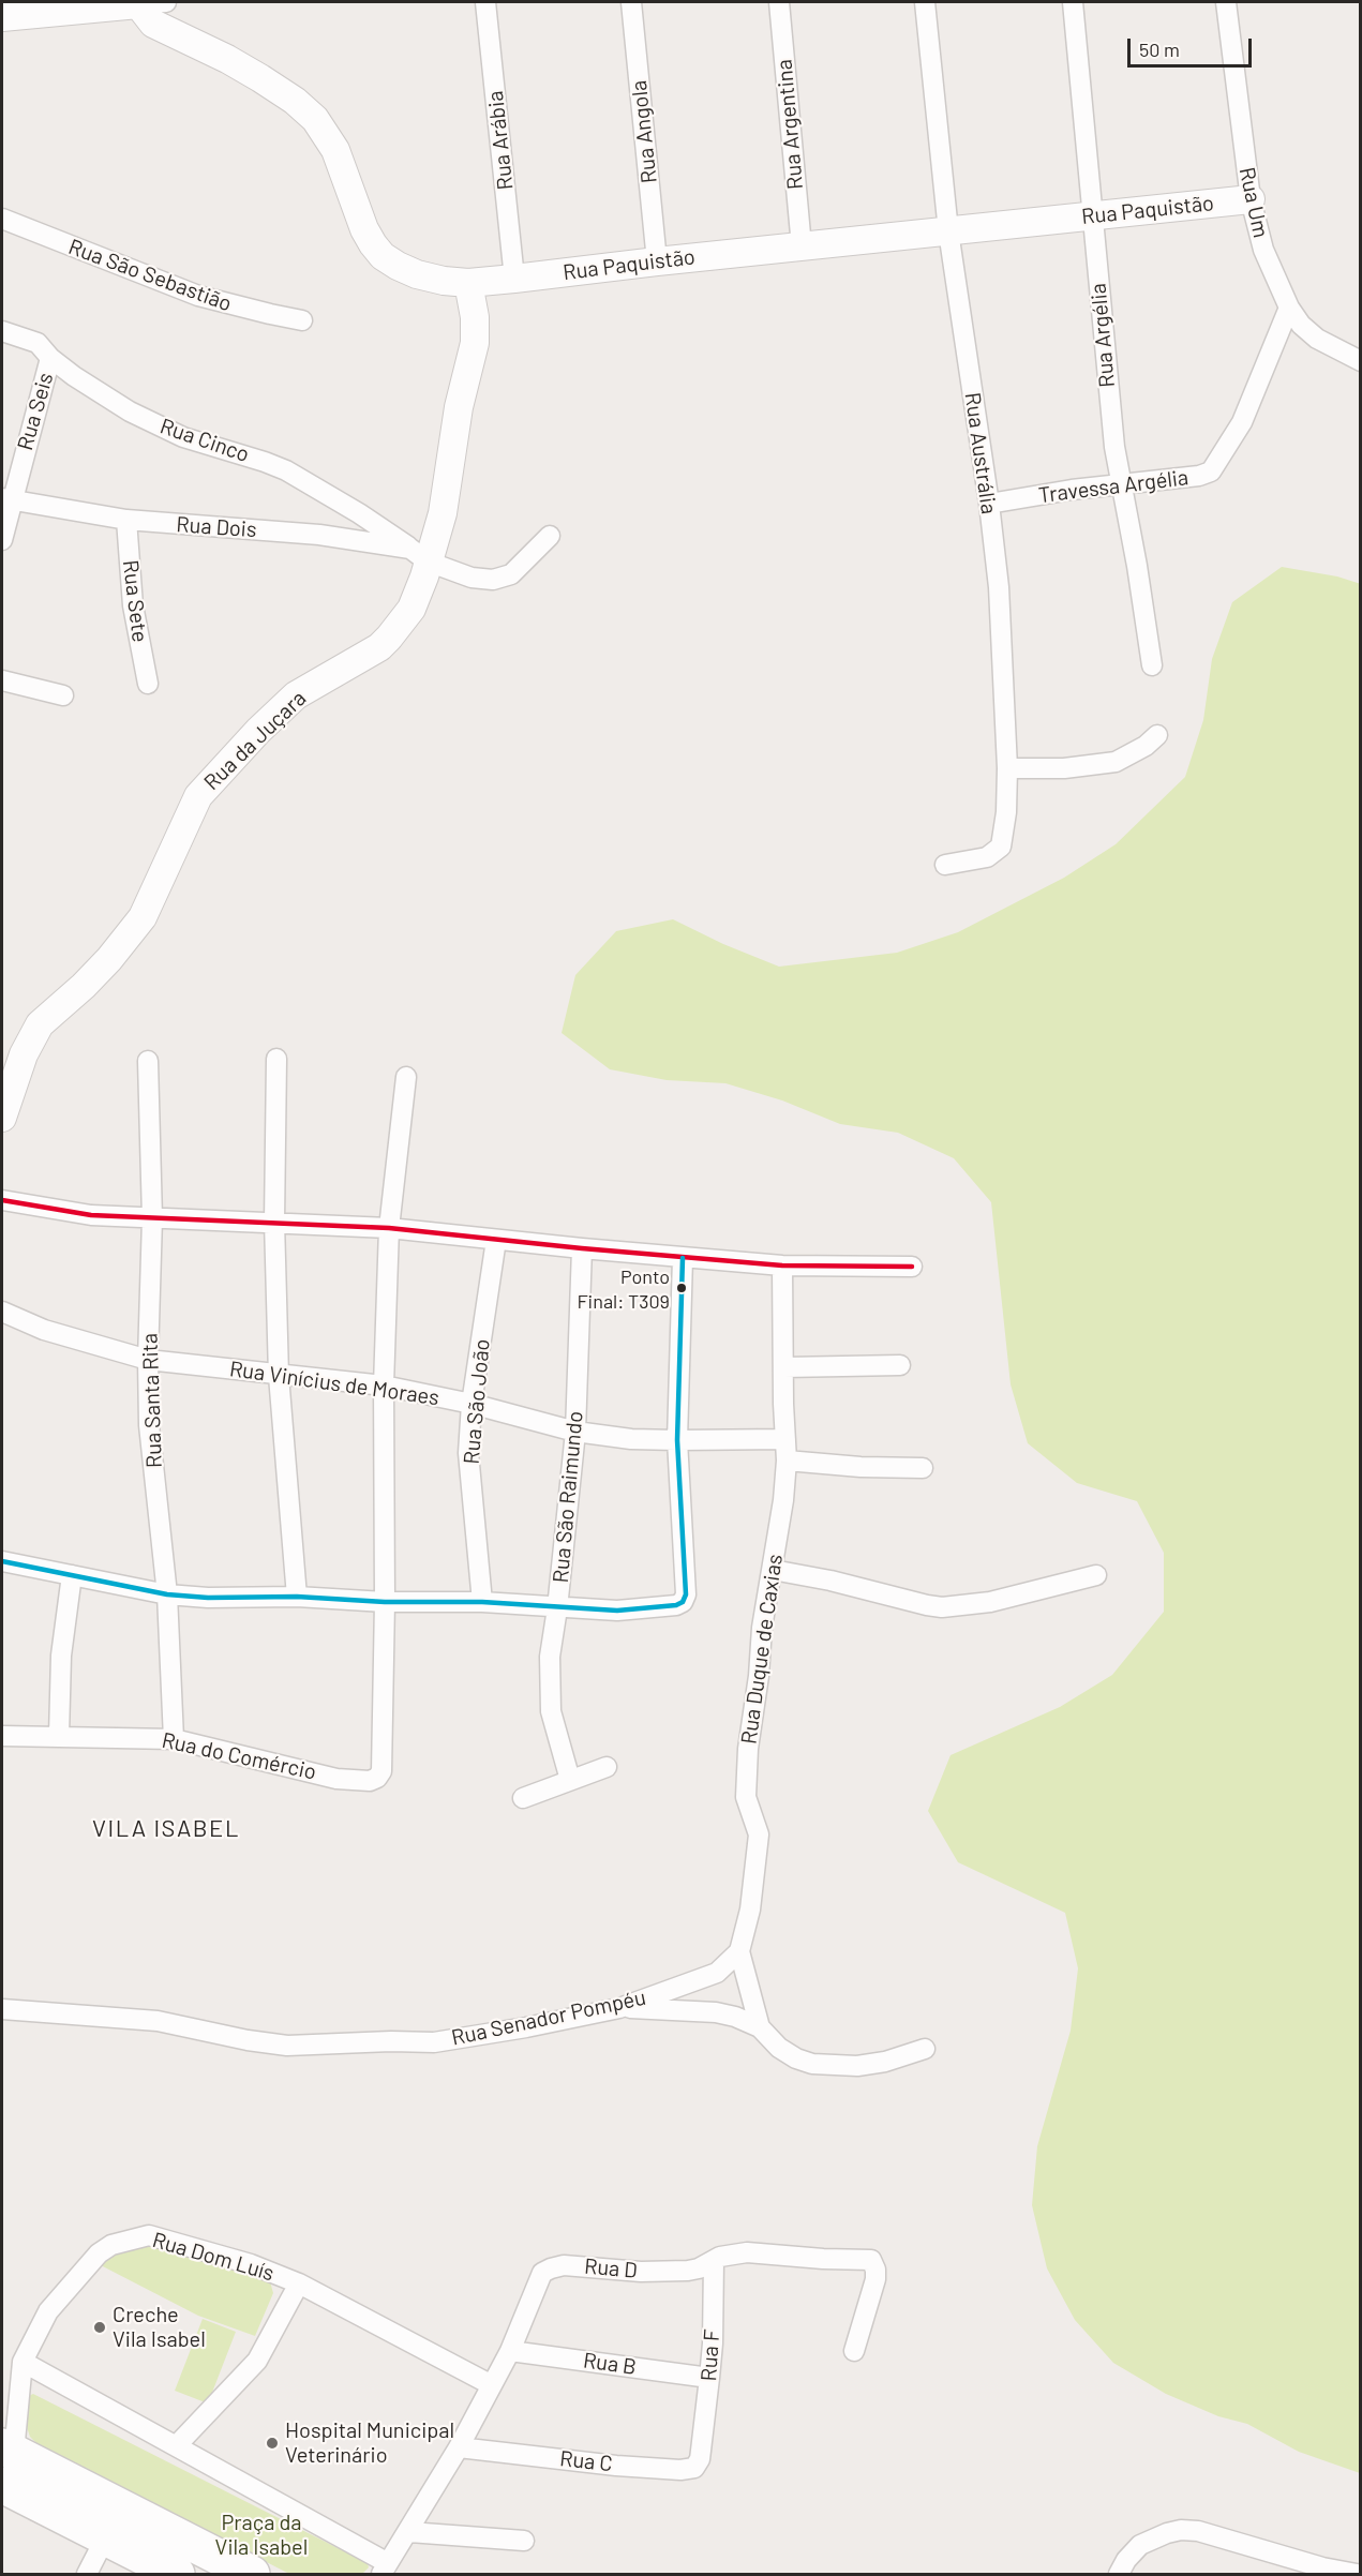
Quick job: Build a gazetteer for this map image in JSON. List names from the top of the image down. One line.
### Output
{"streets":{"street":["Rua Argentina","Rua Angola","Rua Arábia","Rua Um","Rua Paquistão","Rua São Sebastião","Rua Argélia","Rua Seis","Rua Cinco","Rua Austrália","Travessa Argélia","Rua Dois","Rua Sete","Rua da Juçara","Rua Vinícius de Moraes","Rua Santa Rita","Rua São João","Rua São Raimundo","Rua Duque de Caxias","Rua do Comércio","Rua Senador Pompéu","Rua Dom Luís","Rua D","Rua F","Rua B","Rua C"]},"crossings":[["Rua Argentina","Rua Paquistão"],["Rua Angola","Rua Paquistão"],["Rua Arábia","Rua Paquistão"],["Rua Um","Rua Paquistão"],["Rua Um","Travessa Argélia"],["Rua Paquistão","Rua Argélia"],["Rua Paquistão","Rua Austrália"],["Rua Paquistão","Rua da Juçara"],["Rua Argélia","Travessa Argélia"],["Rua Seis","Rua Cinco"],["Rua Seis","Rua Dois"],["Rua Cinco","Rua Dois"],["Rua Cinco","Rua da Juçara"],["Rua Austrália","Travessa Argélia"],["Rua Dois","Rua Sete"],["Rua Dois","Rua da Juçara"],["Rua Vinícius de Moraes","Rua Santa Rita"],["Rua Vinícius de Moraes","Rua São João"],["Rua Vinícius de Moraes","Rua São Raimundo"],["Rua Vinícius de Moraes","Rua Duque de Caxias"],["Rua Santa Rita","Rua do Comércio"],["Rua Duque de Caxias","Rua Senador Pompéu"],["Rua Dom Luís","Rua D"],["Rua D","Rua F"],["Rua D","Rua B"],["Rua D","Rua C"],["Rua F","Rua B"],["Rua F","Rua C"]],"districts":["VILA ISABEL"],"parks":["Praça da Vila Isabel"],"places":["Ponto Final: T309","Creche Vila Isabel","Hospital Municipal Veterinário"],"scale_bar":"50 m"}
